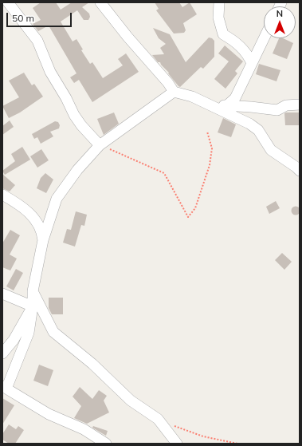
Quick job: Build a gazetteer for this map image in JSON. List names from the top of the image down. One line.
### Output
{"scale_bar":"50 m","north":"top"}
